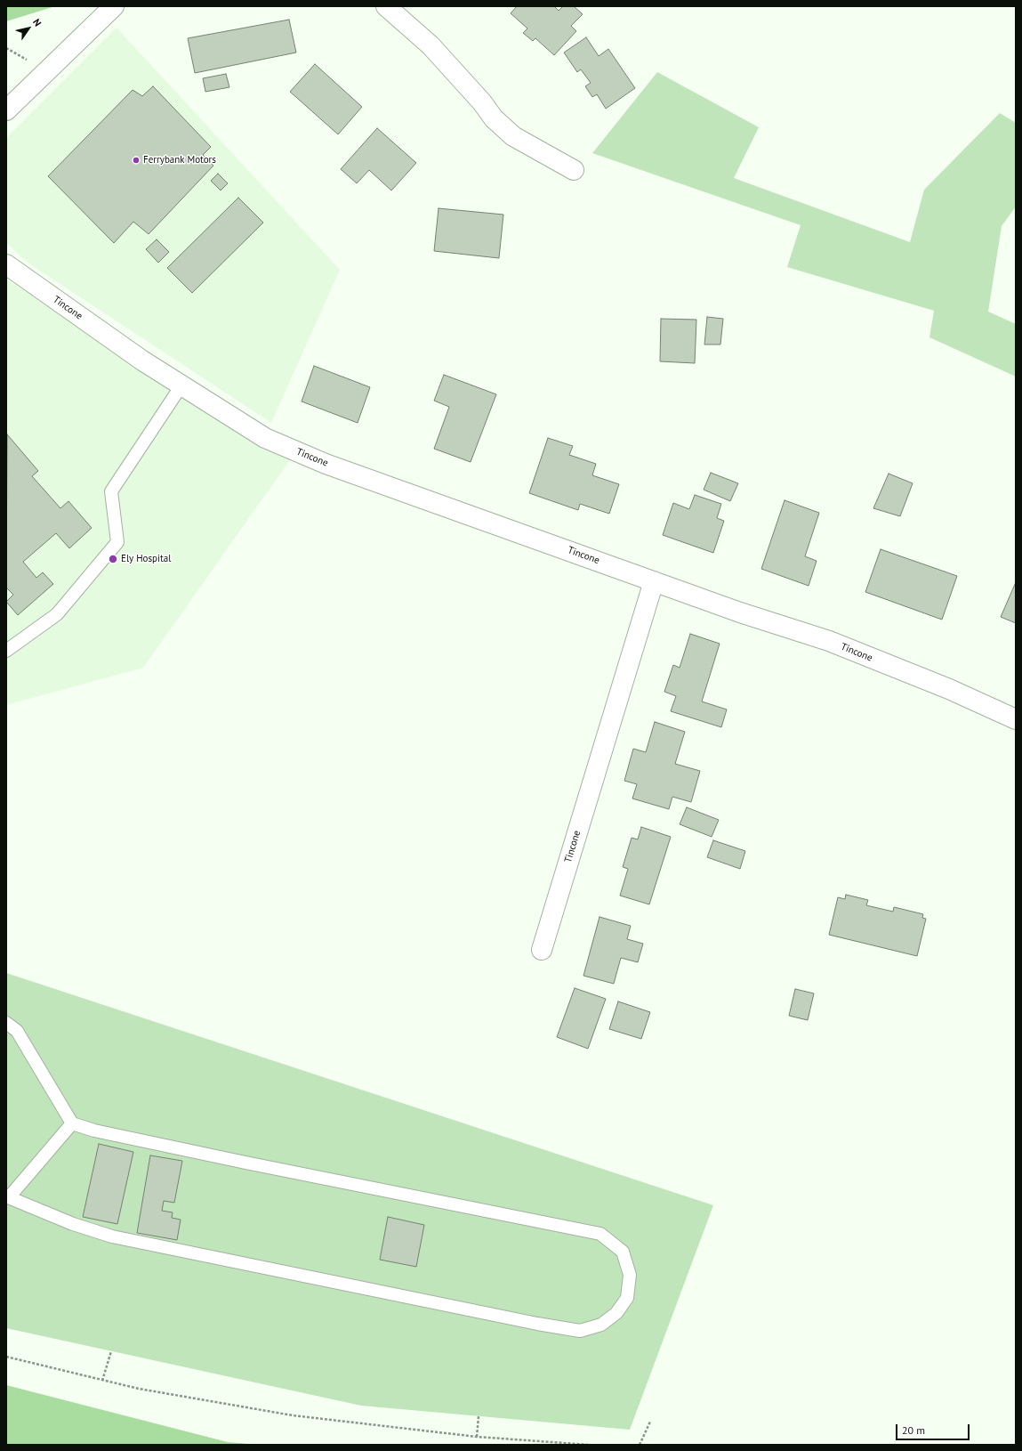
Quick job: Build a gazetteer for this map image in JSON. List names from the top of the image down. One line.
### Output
{"streets":{"street":["Tincone"]},"places":["Ferrybank Motors","Ely Hospital"],"scale_bar":"20 m","north":"top right"}
